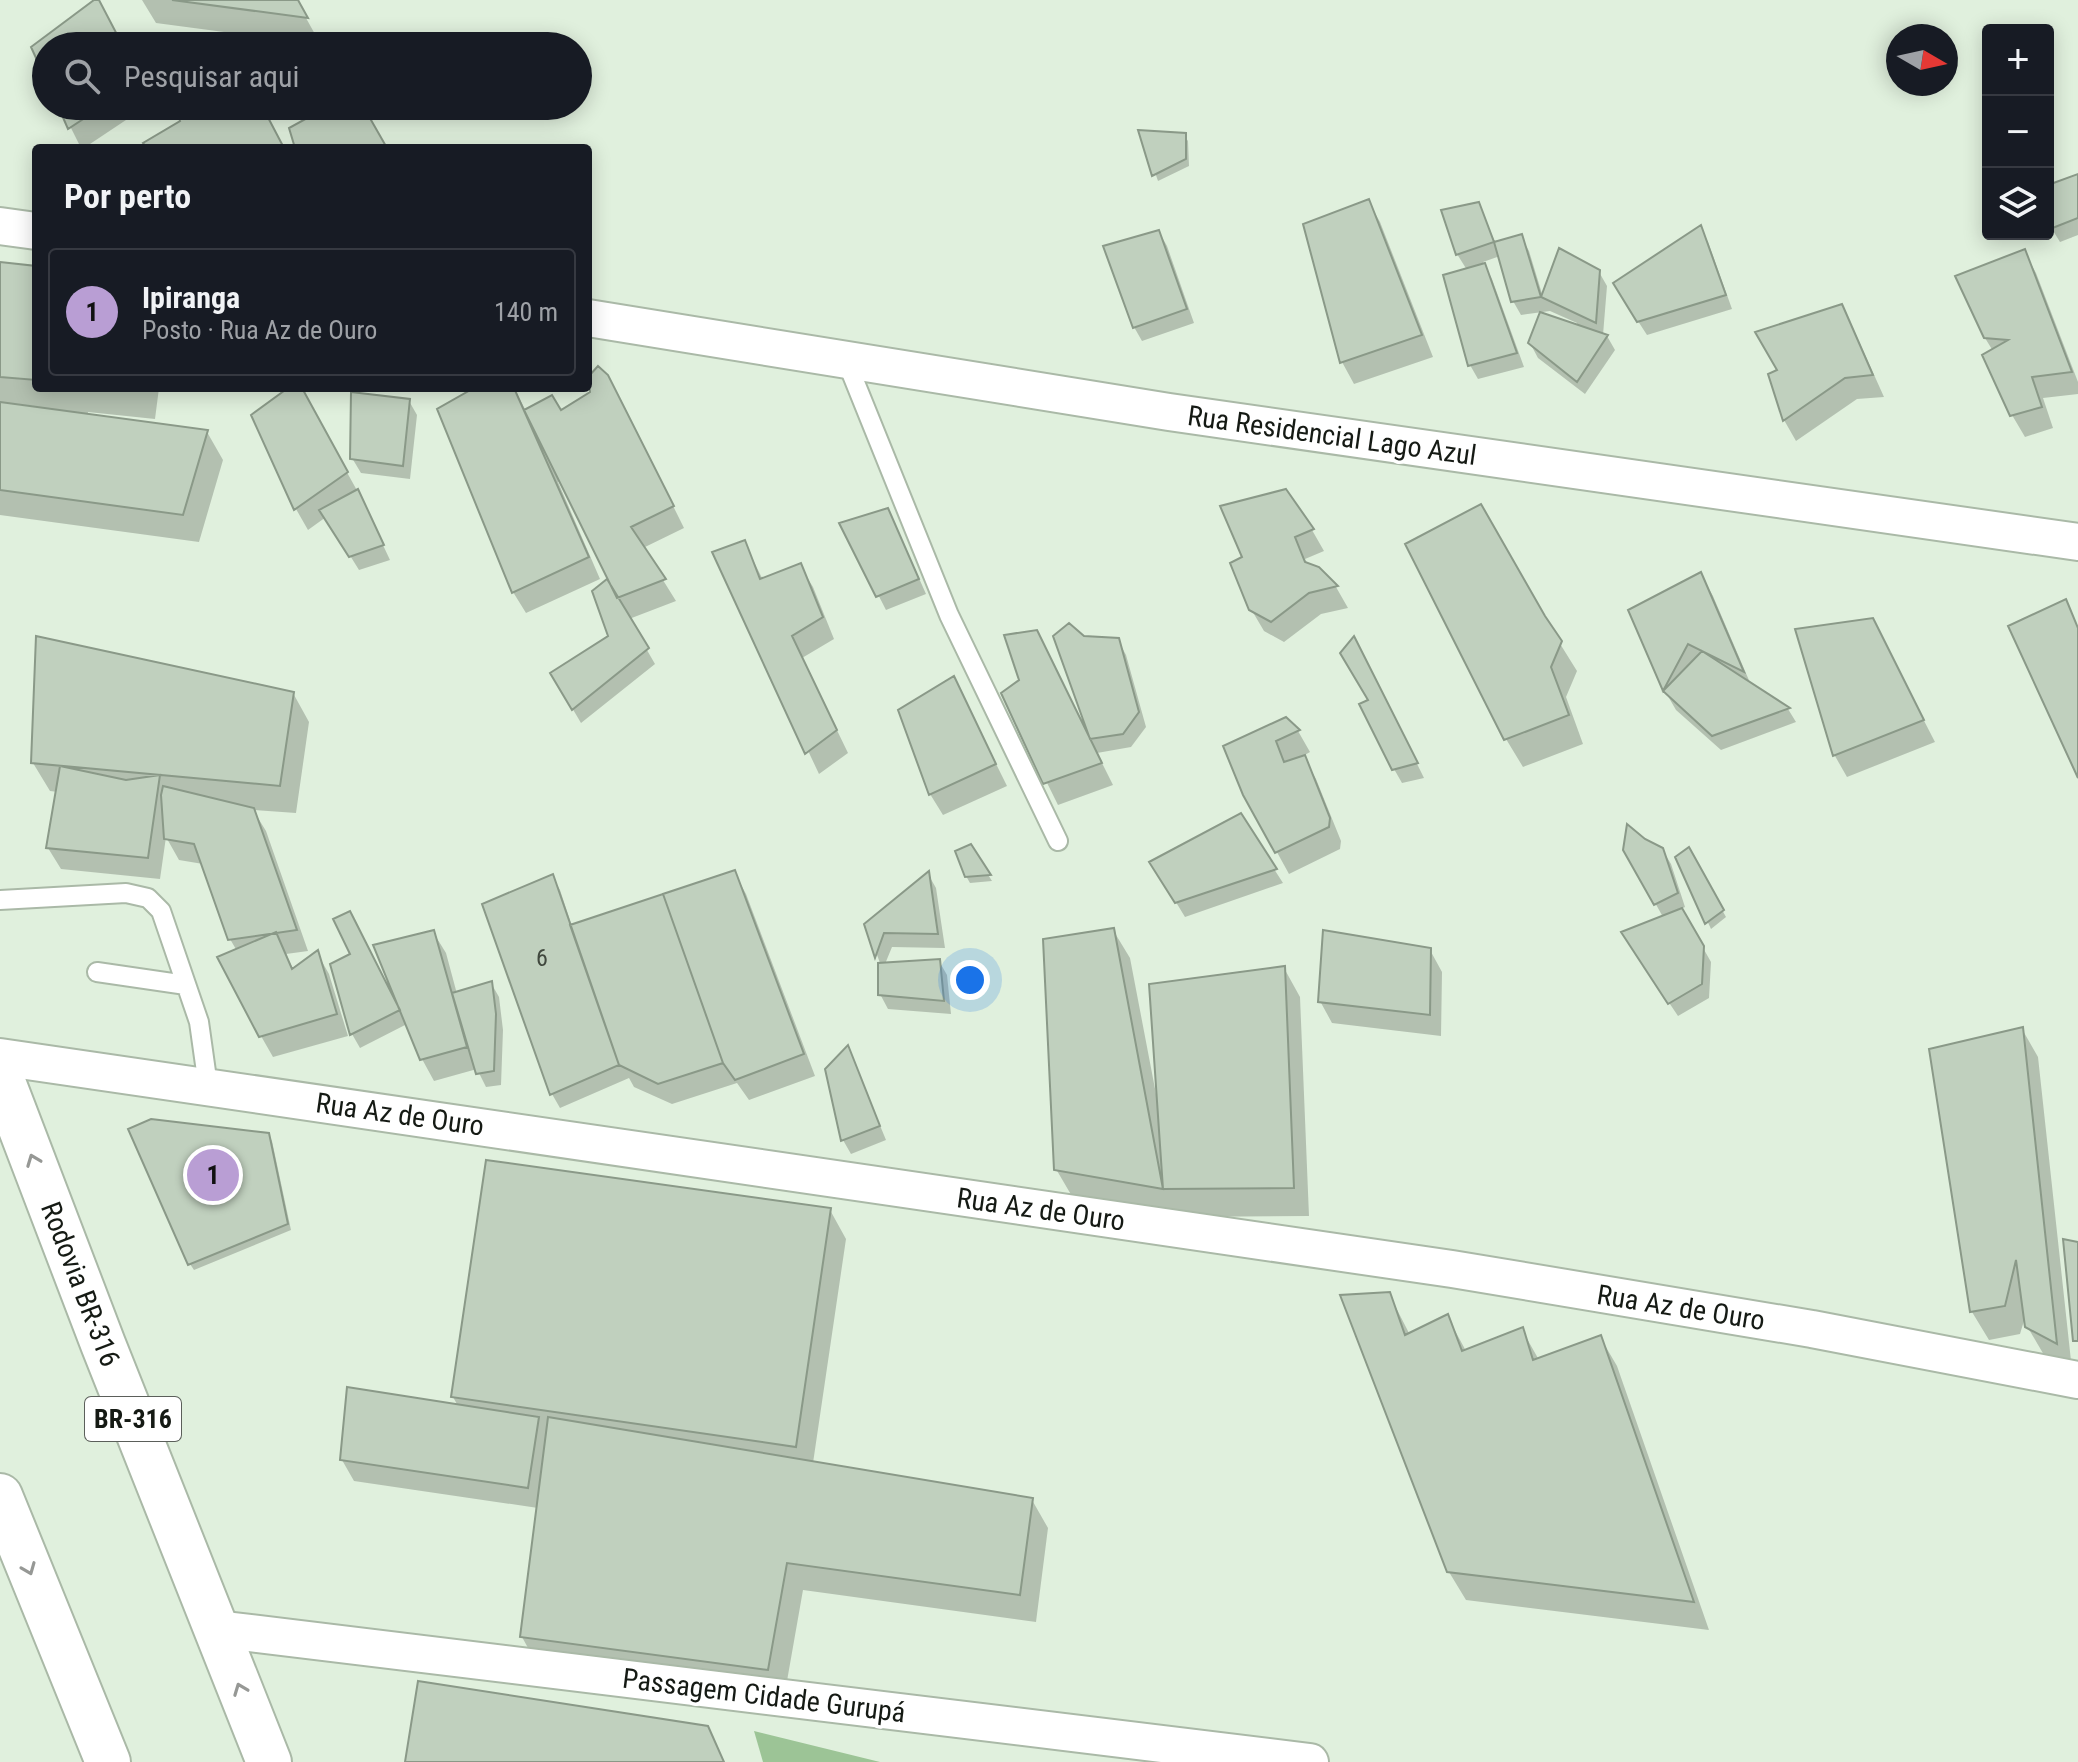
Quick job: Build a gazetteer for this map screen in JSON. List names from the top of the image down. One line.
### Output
{"streets":{"highway":["Rodovia BR-316","BR-316"],"street":["Rua Residencial Lago Azul","Rua Az de Ouro","Passagem Cidade Gurupá"]},"crossings":[["Rodovia BR-316","Passagem Cidade Gurupá"]],"house_numbers":["6"],"north":"right","page":{"map_buttons":["+","−"],"search":"Pesquisar aqui","heading":"Por perto","list":[{"mark":"1","name":"Ipiranga","note":"Posto · Rua Az de Ouro","value":"140 m"}],"pins":"1"}}
